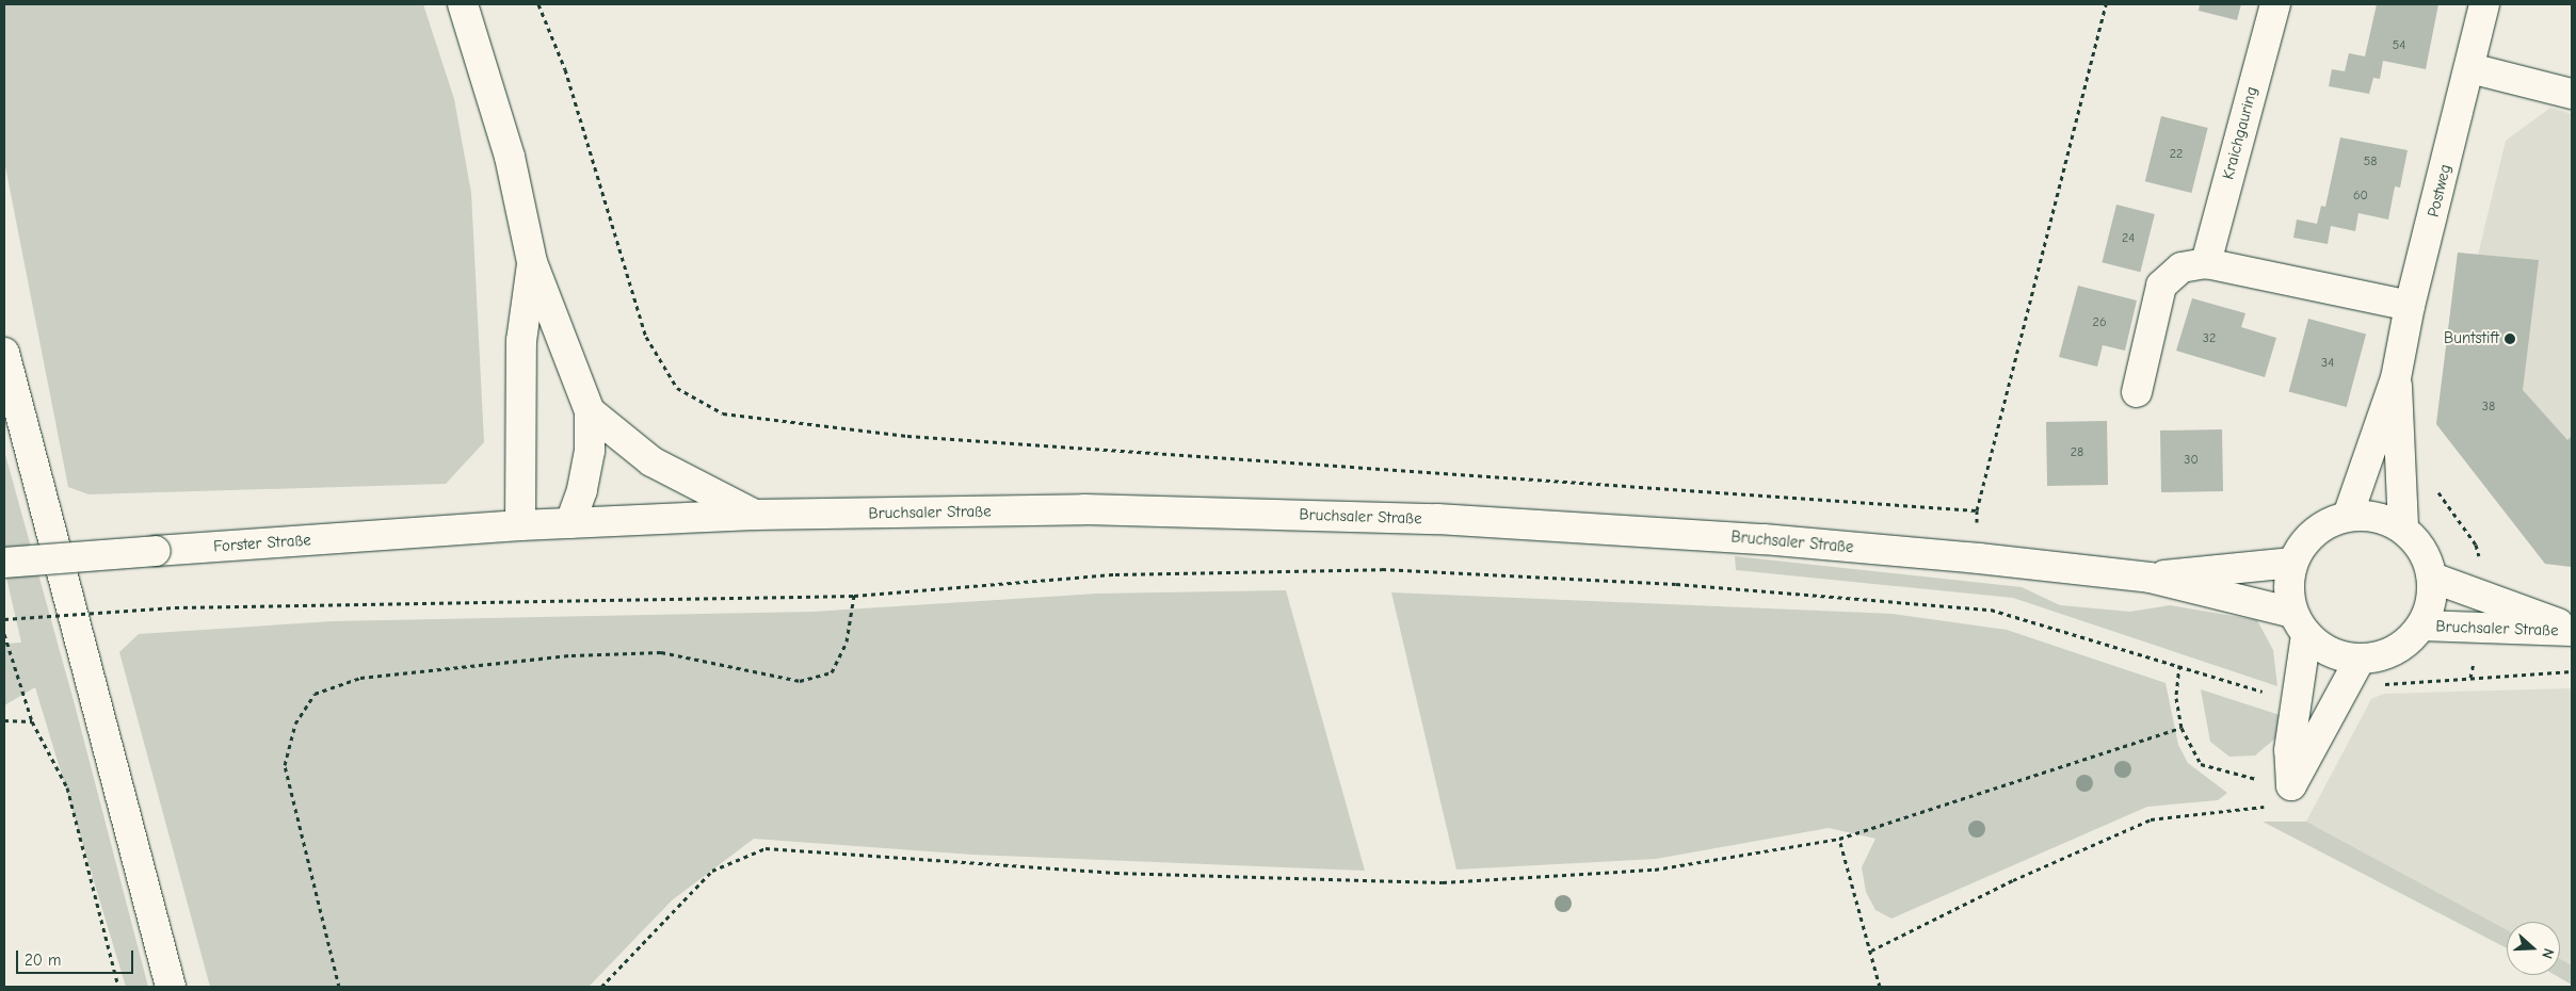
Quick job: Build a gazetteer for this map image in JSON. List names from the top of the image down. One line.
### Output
{"streets":{"street":["Kraichgauring","Postweg","Bruchsaler Straße","Forster Straße"]},"crossings":[["Postweg","Bruchsaler Straße"],["Bruchsaler Straße","Forster Straße"]],"places":["Buntstift"],"house_numbers":["54","22","58","60","24","26","32","34","38","28","30"],"scale_bar":"20 m","north":"right"}
